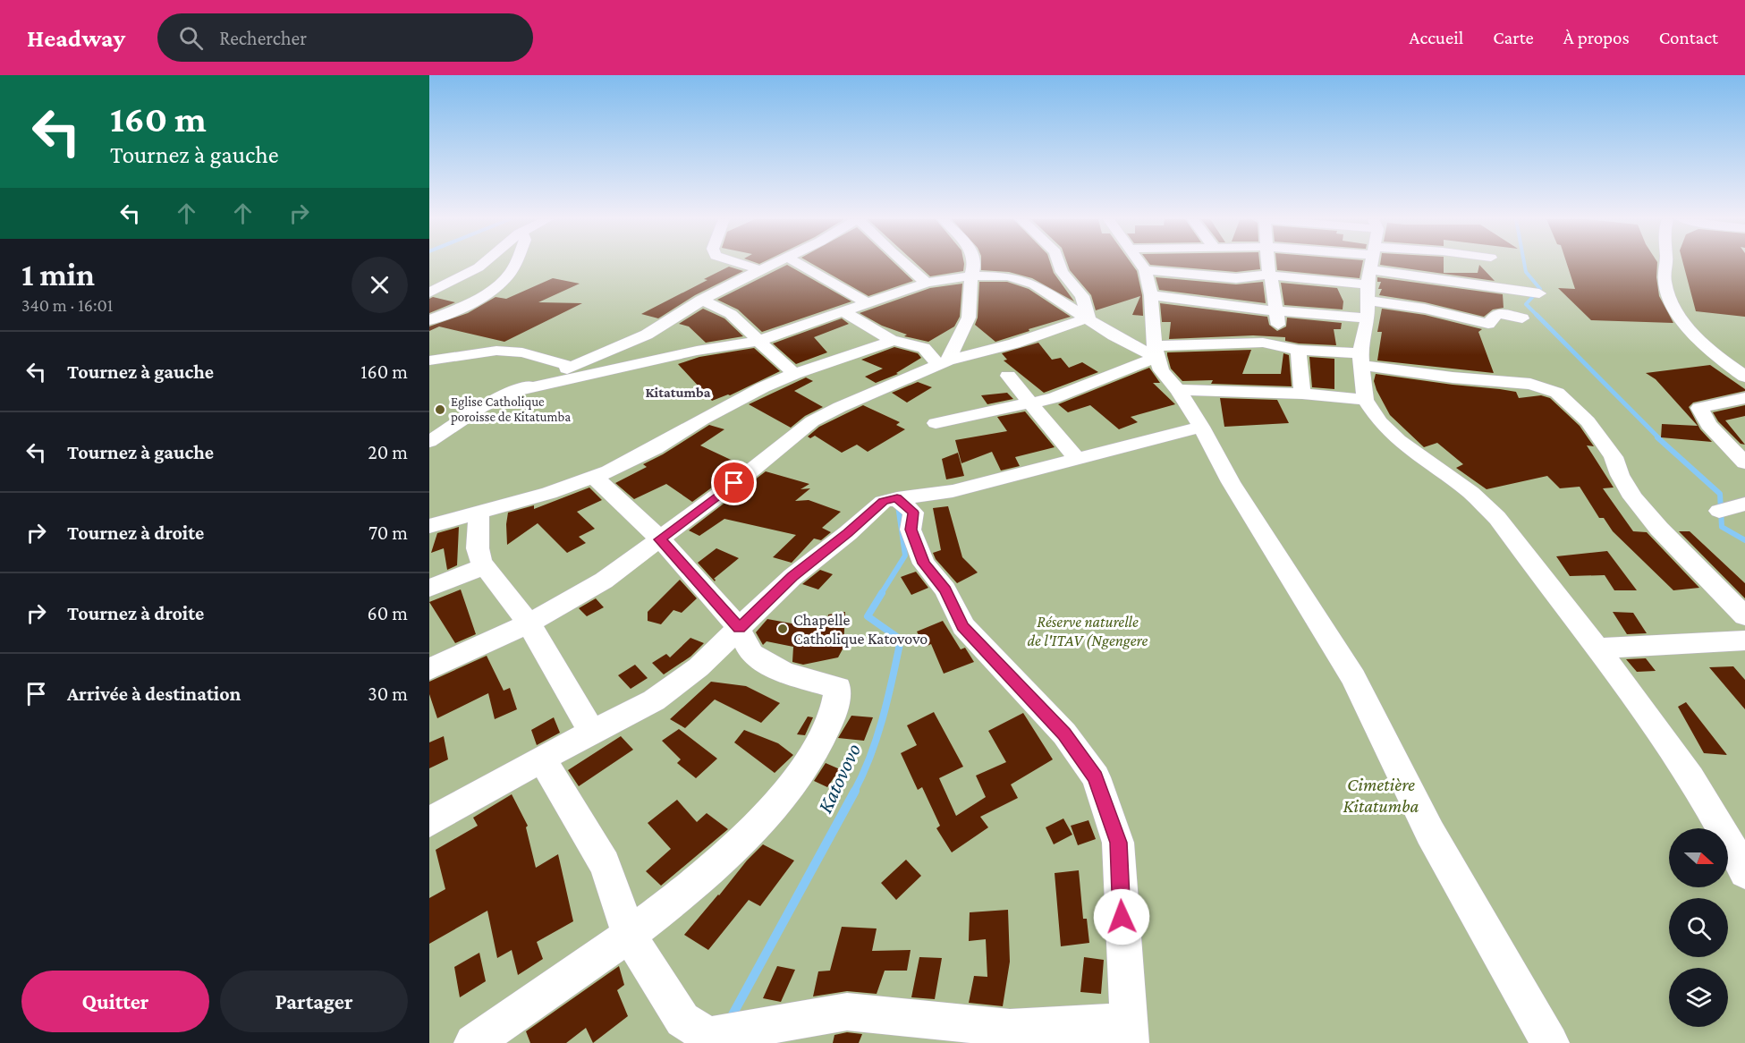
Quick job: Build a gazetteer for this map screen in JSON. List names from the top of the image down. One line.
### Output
{"districts":["Kitatumba"],"water":["Katovovo"],"parks":["Réserve naturelle de l'ITAV (Ngengere","Cimetière Kitatumba"],"places":["Eglise Catholique poroisse de Kitatumba","Chapelle Catholique Katovovo"],"north":"right","page":{"header":"Headway","search":"Rechercher","nav":["Accueil","Carte","À propos","Contact"],"turn":["160 m","Tournez à gauche"],"heading":["1 min","340 m · 16:01"],"list":[{"name":"Tournez à gauche","value":"160 m"},{"name":"Tournez à gauche","value":"20 m"},{"name":"Tournez à droite","value":"70 m"},{"name":"Tournez à droite","value":"60 m"},{"name":"Arrivée à destination","value":"30 m"}],"buttons":["Quitter","Partager"]}}
